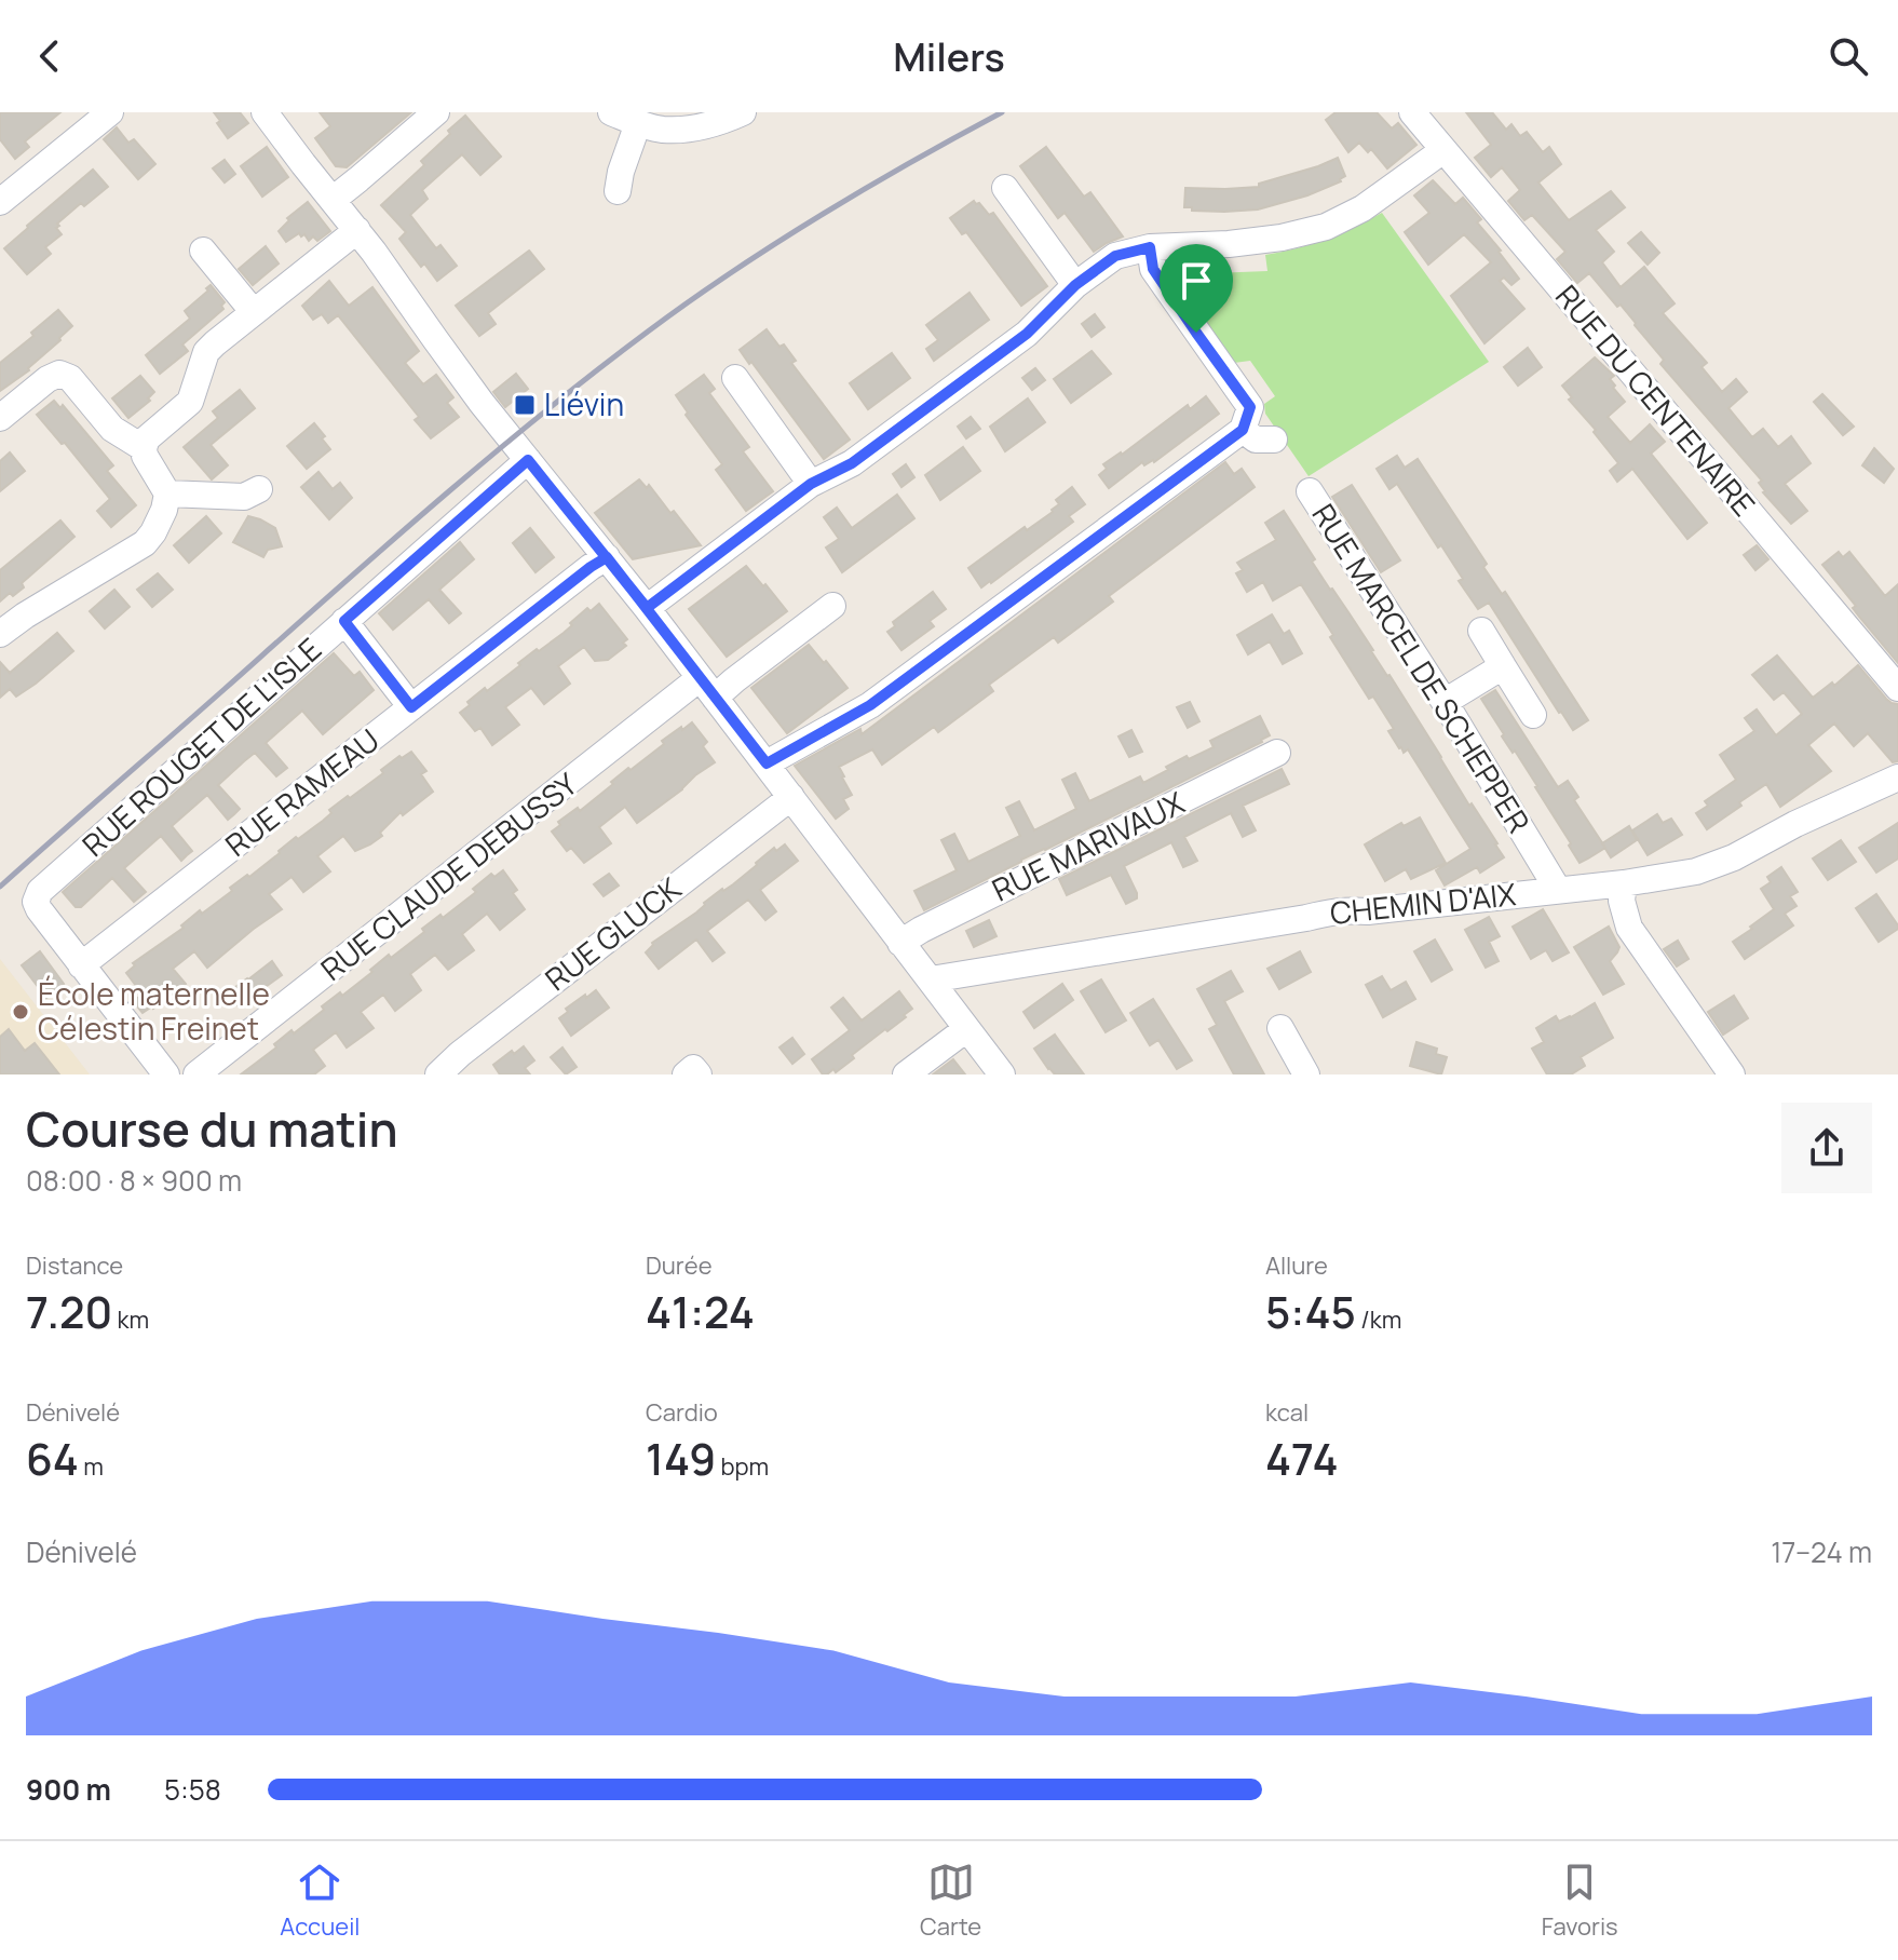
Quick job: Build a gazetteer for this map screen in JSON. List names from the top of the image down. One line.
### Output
{"streets":{"street":["RUE DU CENTENAIRE","RUE MARCEL DE SCHEPPER","RUE ROUGET DE L'ISLE","RUE RAMEAU","RUE MARIVAUX","RUE CLAUDE DEBUSSY","CHEMIN D'AIX","RUE GLUCK"]},"crossings":[["RUE MARCEL DE SCHEPPER","CHEMIN D'AIX"],["RUE ROUGET DE L'ISLE","RUE RAMEAU"]],"places":{"transit":["Liévin"],"other":["École maternelle Célestin Freinet"]},"page":{"header":"Milers","heading":["Course du matin","08:00 · 8 × 900 m"],"stats":[["Distance","7.20 km"],["Durée","41:24"],["Allure","5:45 /km"],["Dénivelé","64 m"],["Cardio","149 bpm"],["kcal","474"]],"chart":["Dénivelé","17–24 m"],"list":[{"name":"900 m","note":"5:58"}],"tabs":["Accueil","Carte","Favoris"]}}
